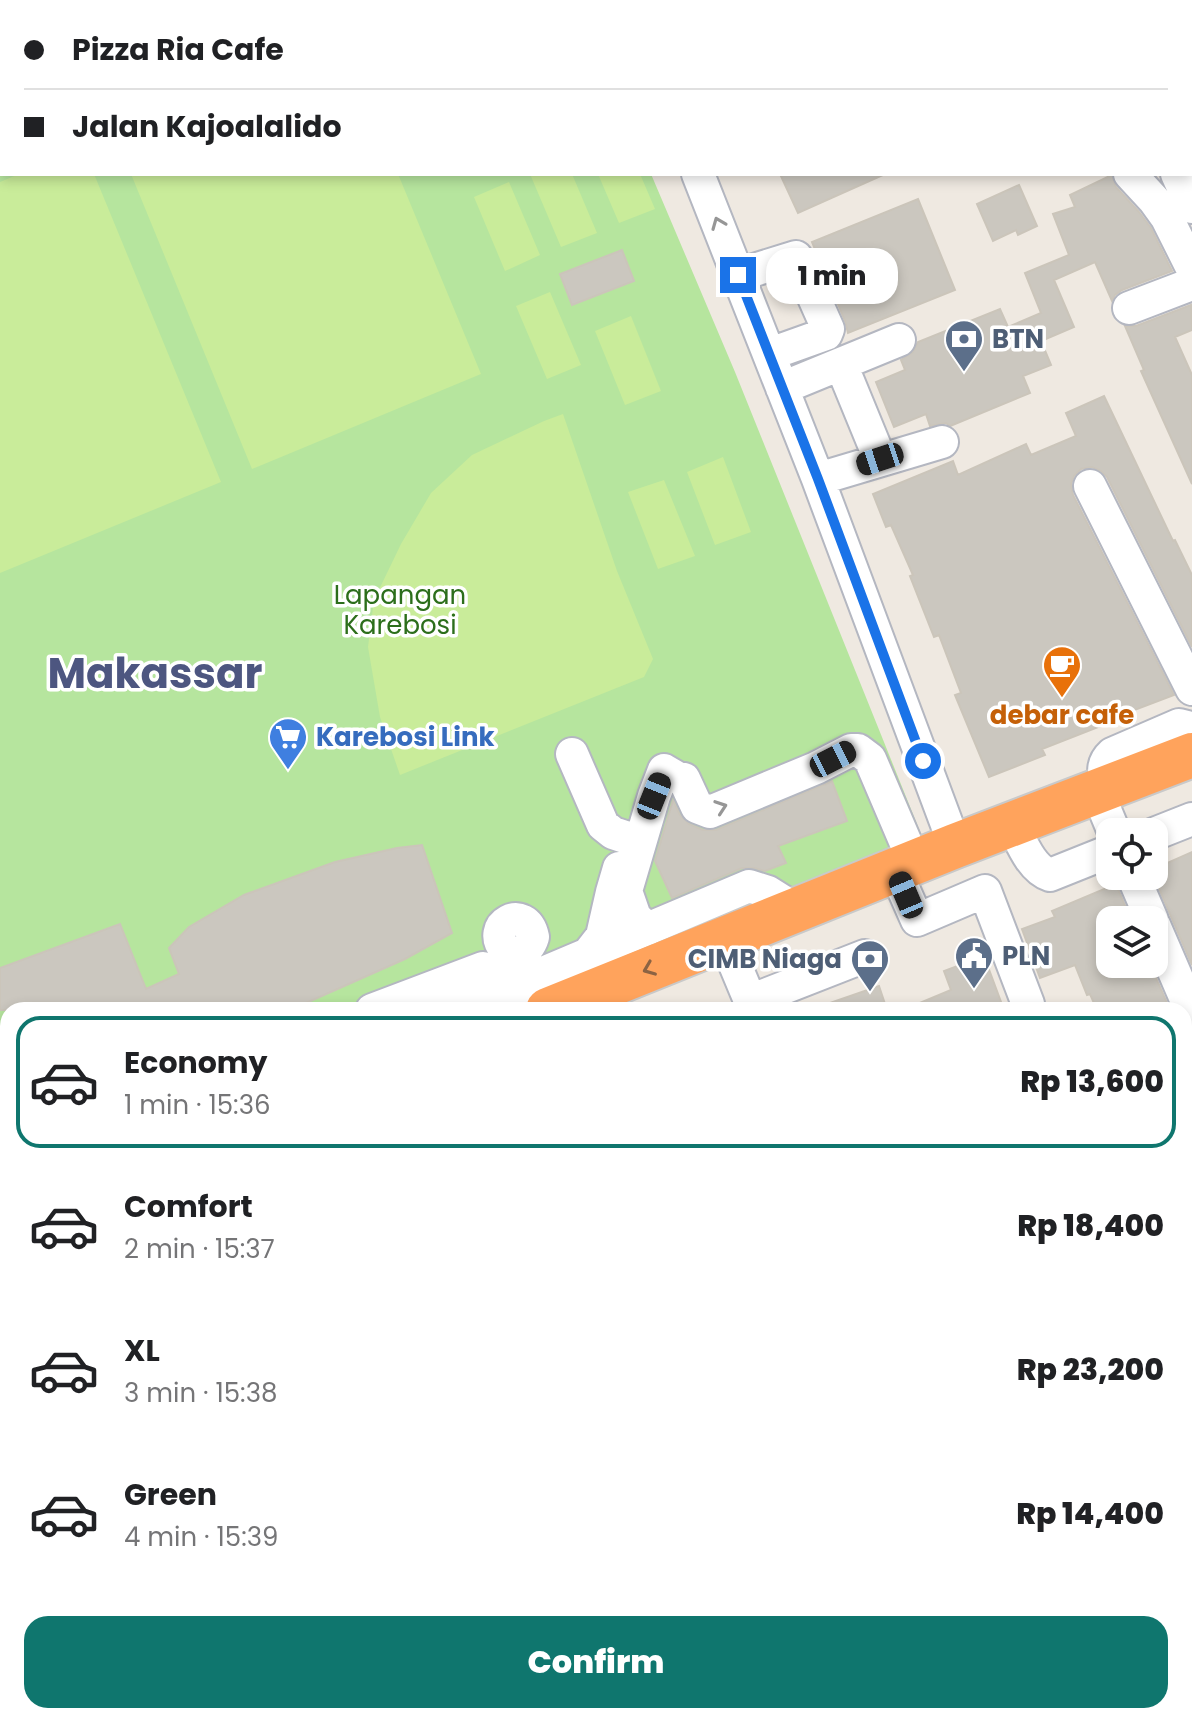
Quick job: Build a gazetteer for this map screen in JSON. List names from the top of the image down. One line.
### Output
{"districts":["Makassar"],"parks":["Lapangan Karebosi"],"places":{"bank":["BTN","CIMB Niaga"],"cafe":["debar cafe"],"supermarket":["Karebosi Link"],"public building":["PLN"]},"page":{"banner":["Pizza Ria Cafe","Jalan Kajoalalido"],"bubble":"1 min","list":[{"name":"Economy","note":"1 min · 15:36","value":"Rp 13,600"},{"name":"Comfort","note":"2 min · 15:37","value":"Rp 18,400"},{"name":"XL","note":"3 min · 15:38","value":"Rp 23,200"},{"name":"Green","note":"4 min · 15:39","value":"Rp 14,400"}],"buttons":"Confirm"}}
